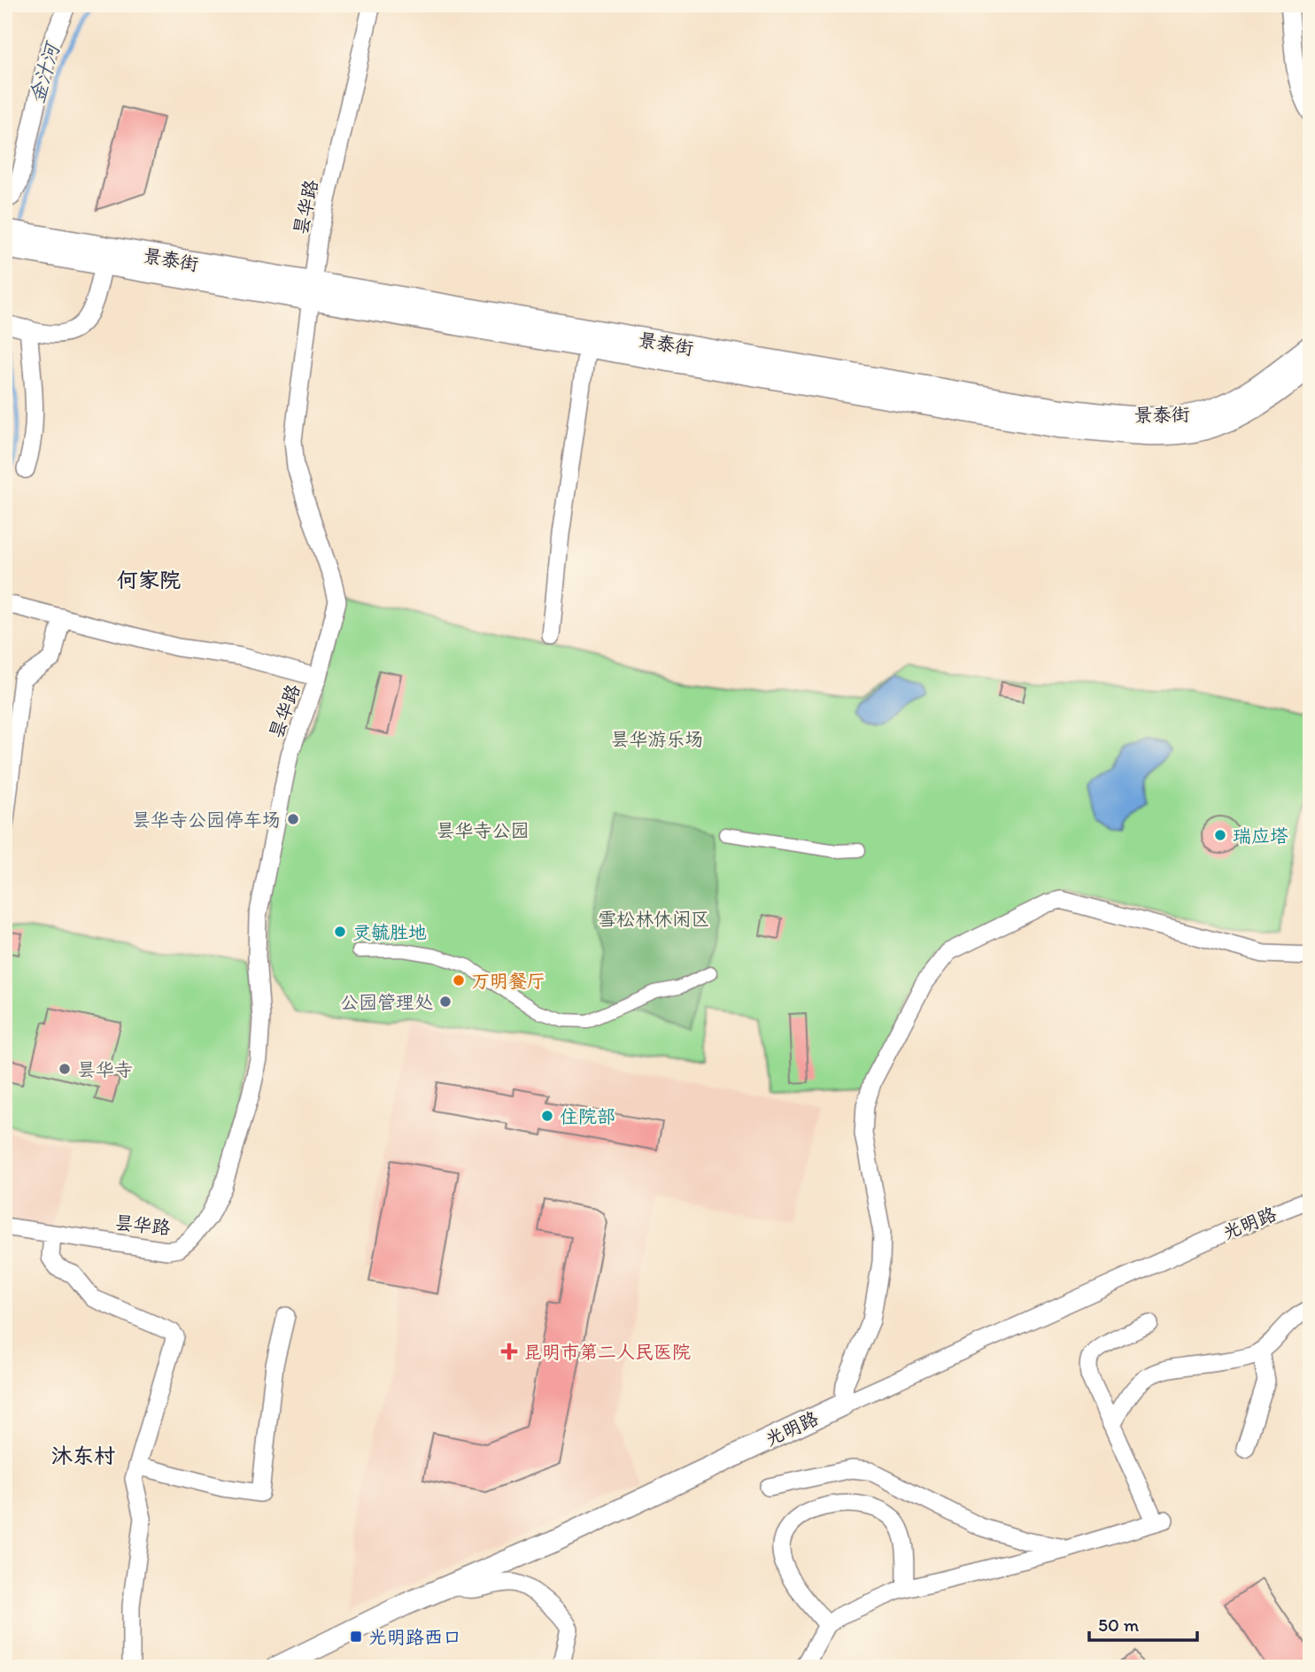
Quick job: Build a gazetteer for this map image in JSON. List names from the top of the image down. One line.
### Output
{"streets":{"street":["昙华路","景泰街","光明路"]},"crossings":[["昙华路","景泰街"]],"districts":["何家院","沐东村"],"water":["金汁河"],"parks":["昙华游乐场","昙华寺公园","雪松林休闲区"],"places":{"other":["昙华寺公园停车场","瑞应塔","灵毓胜地","万明餐厅","公园管理处","昙华寺","住院部"],"health":["昆明市第二人民医院"],"transit":["光明路西口"]},"scale_bar":"50 m"}
